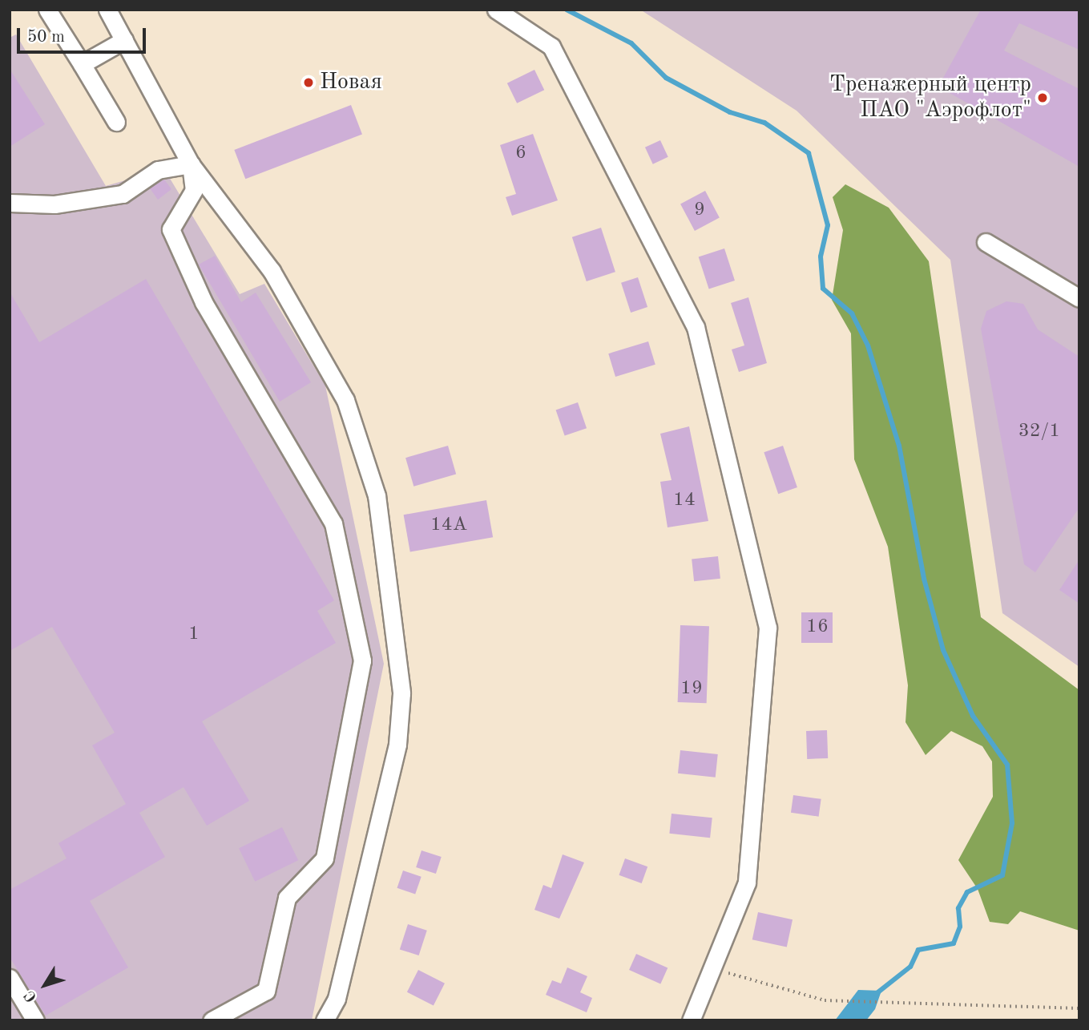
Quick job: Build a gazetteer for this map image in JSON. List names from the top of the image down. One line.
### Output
{"places":["Новая","Тренажерный центр ПАО \"Аэрофлот\""],"house_numbers":["6","9","32/1","14","14А","16","1","19"],"scale_bar":"50 m","north":"bottom left"}
